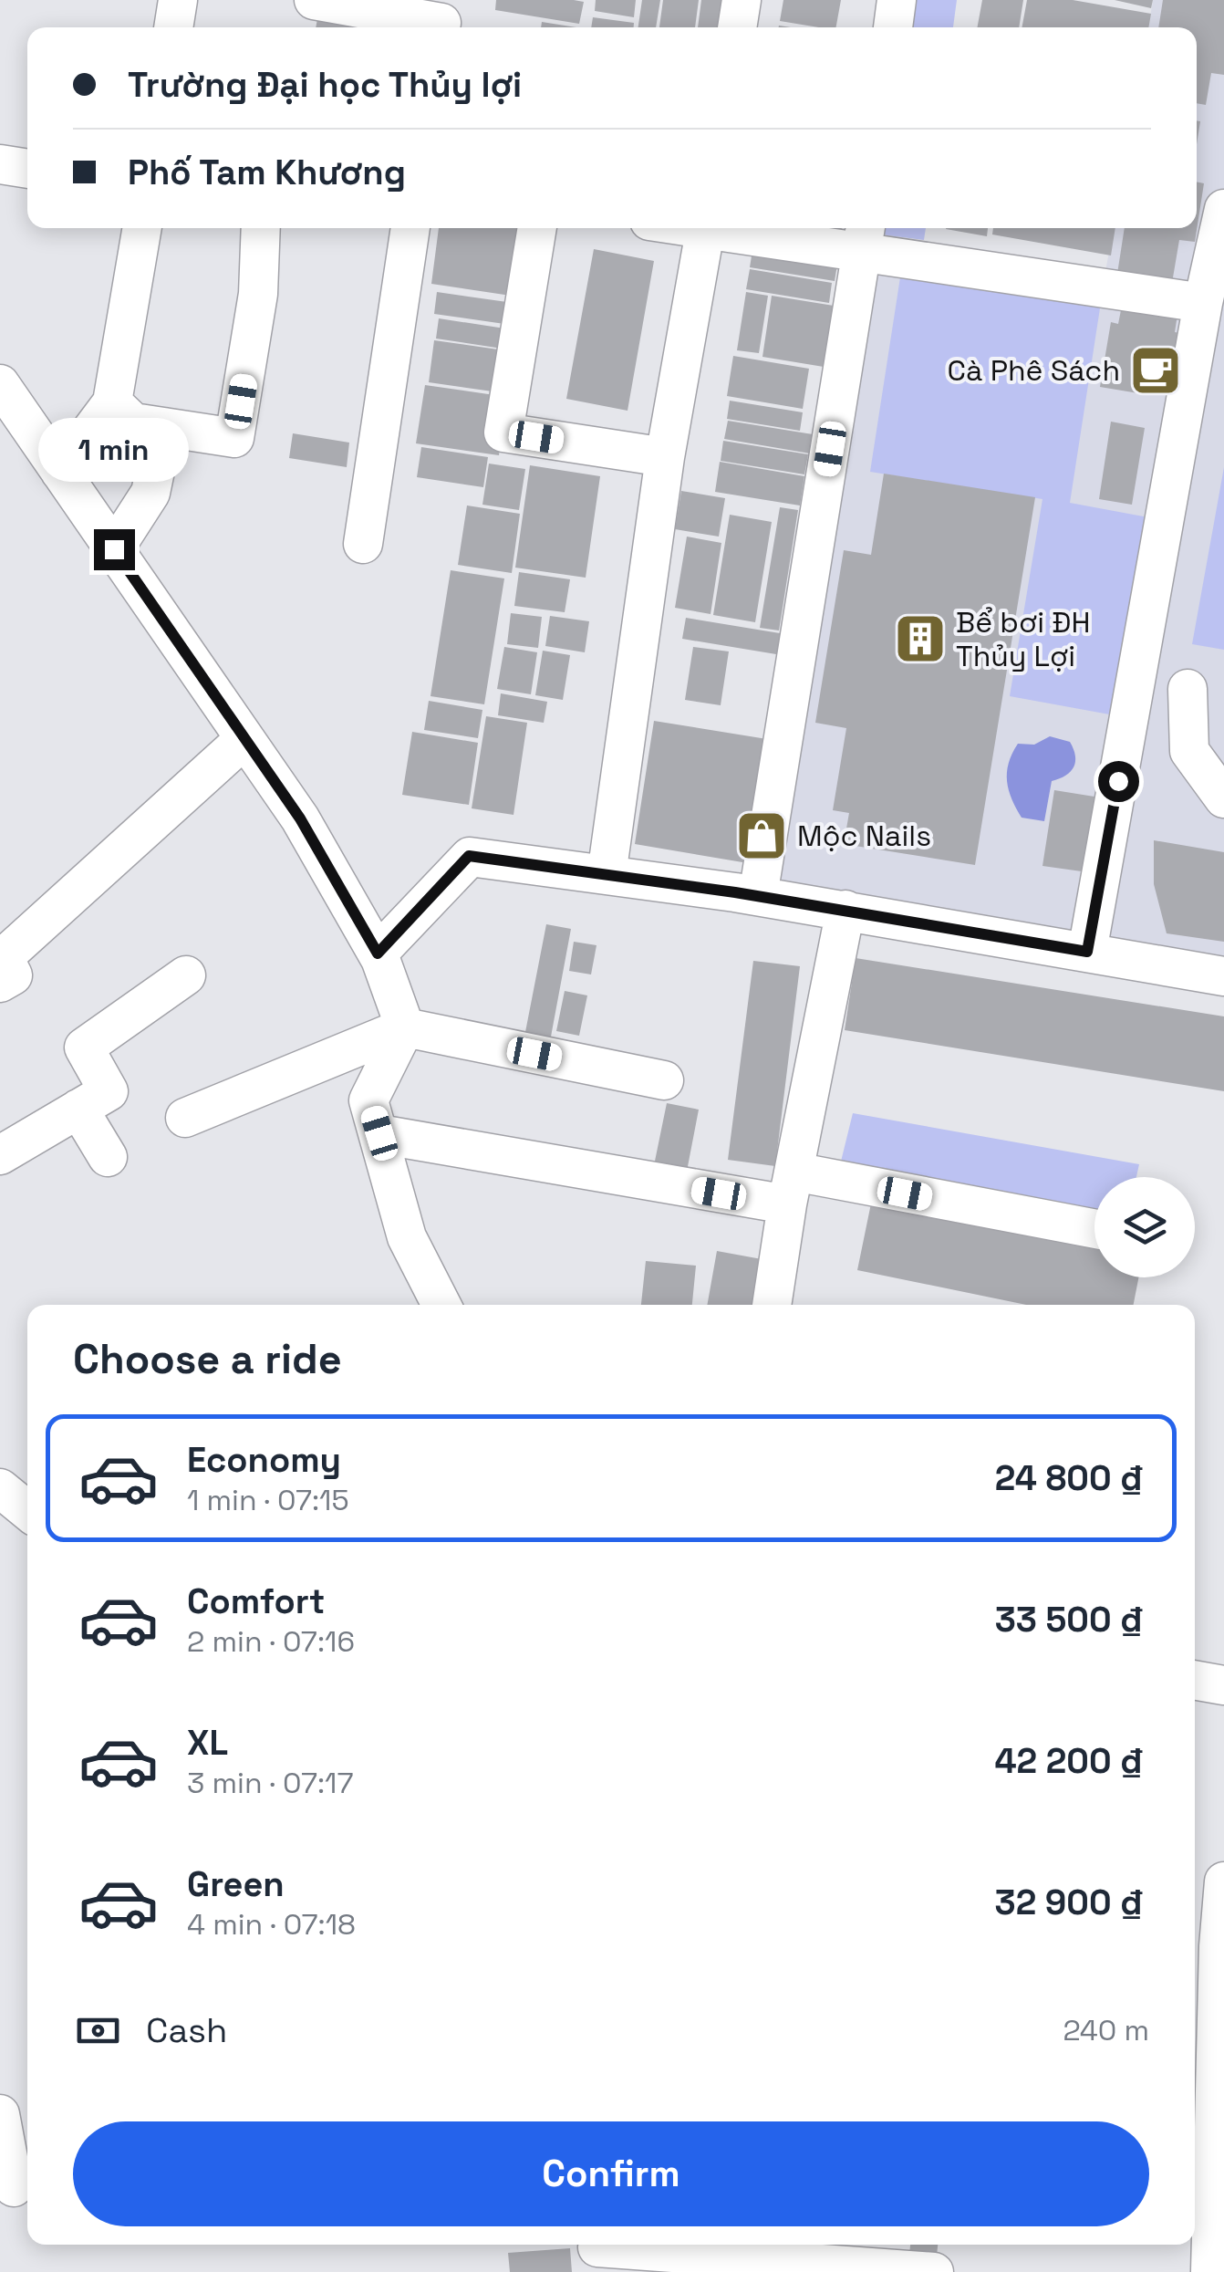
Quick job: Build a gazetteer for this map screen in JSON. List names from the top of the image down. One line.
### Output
{"places":{"cafe":["Cà Phê Sách"],"building":["Bể bơi ĐH Thủy Lợi"],"shop":["Mộc Nails"]},"page":{"banner":["Trường Đại học Thủy lợi","Phố Tam Khương"],"bubble":"1 min","heading":"Choose a ride","list":[{"name":"Economy","note":"1 min · 07:15","value":"24 800 ₫"},{"name":"Comfort","note":"2 min · 07:16","value":"33 500 ₫"},{"name":"XL","note":"3 min · 07:17","value":"42 200 ₫"},{"name":"Green","note":"4 min · 07:18","value":"32 900 ₫"}],"pay":["Cash","240 m"],"buttons":"Confirm"}}
